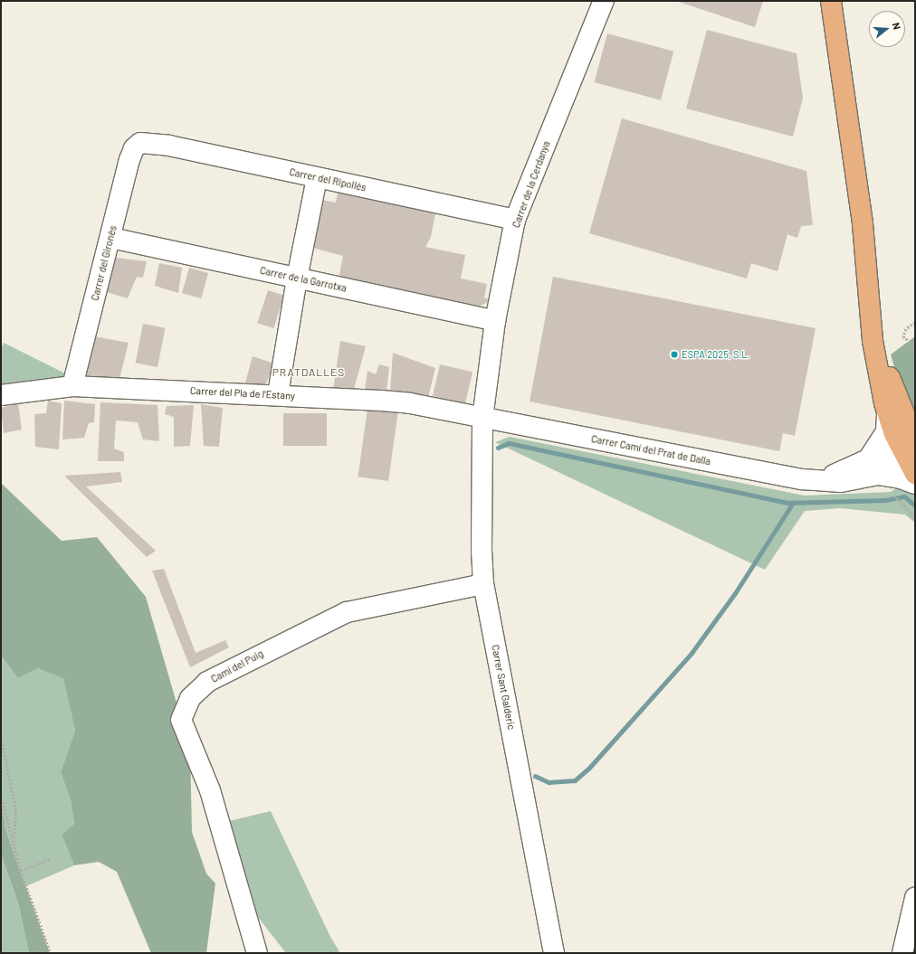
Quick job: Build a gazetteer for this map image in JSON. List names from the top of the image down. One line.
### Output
{"streets":{"street":["Carrer del Ripollès","Carrer de la Cerdanya","Carrer del Gironès","Carrer de la Garrotxa","Carrer del Pla de l'Estany","Carrer Camí del Prat de Dalla","Camí del Puig","Carrer Sant Galderic"]},"crossings":[["Carrer del Ripollès","Carrer de la Cerdanya"],["Carrer del Ripollès","Carrer del Gironès"],["Carrer de la Cerdanya","Carrer de la Garrotxa"],["Carrer de la Cerdanya","Carrer del Pla de l'Estany"],["Carrer de la Cerdanya","Carrer Camí del Prat de Dalla"],["Carrer de la Cerdanya","Carrer Sant Galderic"],["Carrer del Gironès","Carrer de la Garrotxa"],["Carrer del Gironès","Carrer del Pla de l'Estany"],["Carrer del Pla de l'Estany","Carrer Camí del Prat de Dalla"],["Carrer del Pla de l'Estany","Carrer Sant Galderic"],["Carrer Camí del Prat de Dalla","Carrer Sant Galderic"],["Camí del Puig","Carrer Sant Galderic"]],"districts":["PRATDALLES"],"places":["ESPA 2025, S.L."],"north":"right"}
